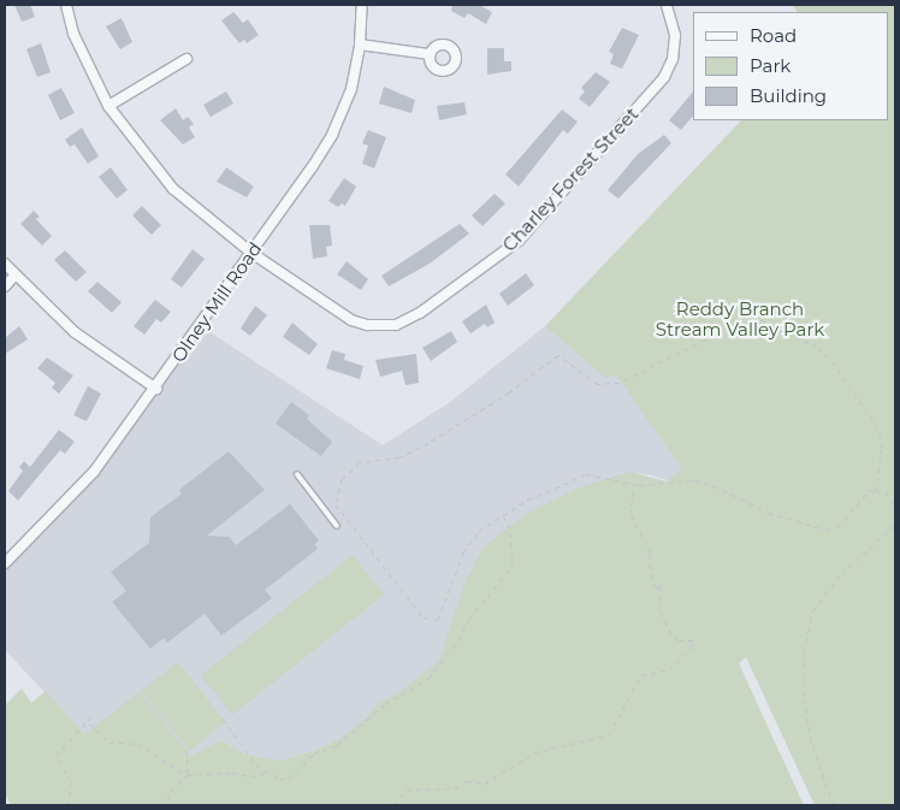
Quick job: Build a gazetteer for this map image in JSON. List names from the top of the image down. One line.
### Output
{"streets":{"street":["Charley Forest Street","Olney Mill Road"]},"crossings":[["Charley Forest Street","Olney Mill Road"]],"parks":["Reddy Branch Stream Valley Park"],"legend":["Road","Park","Building"]}
